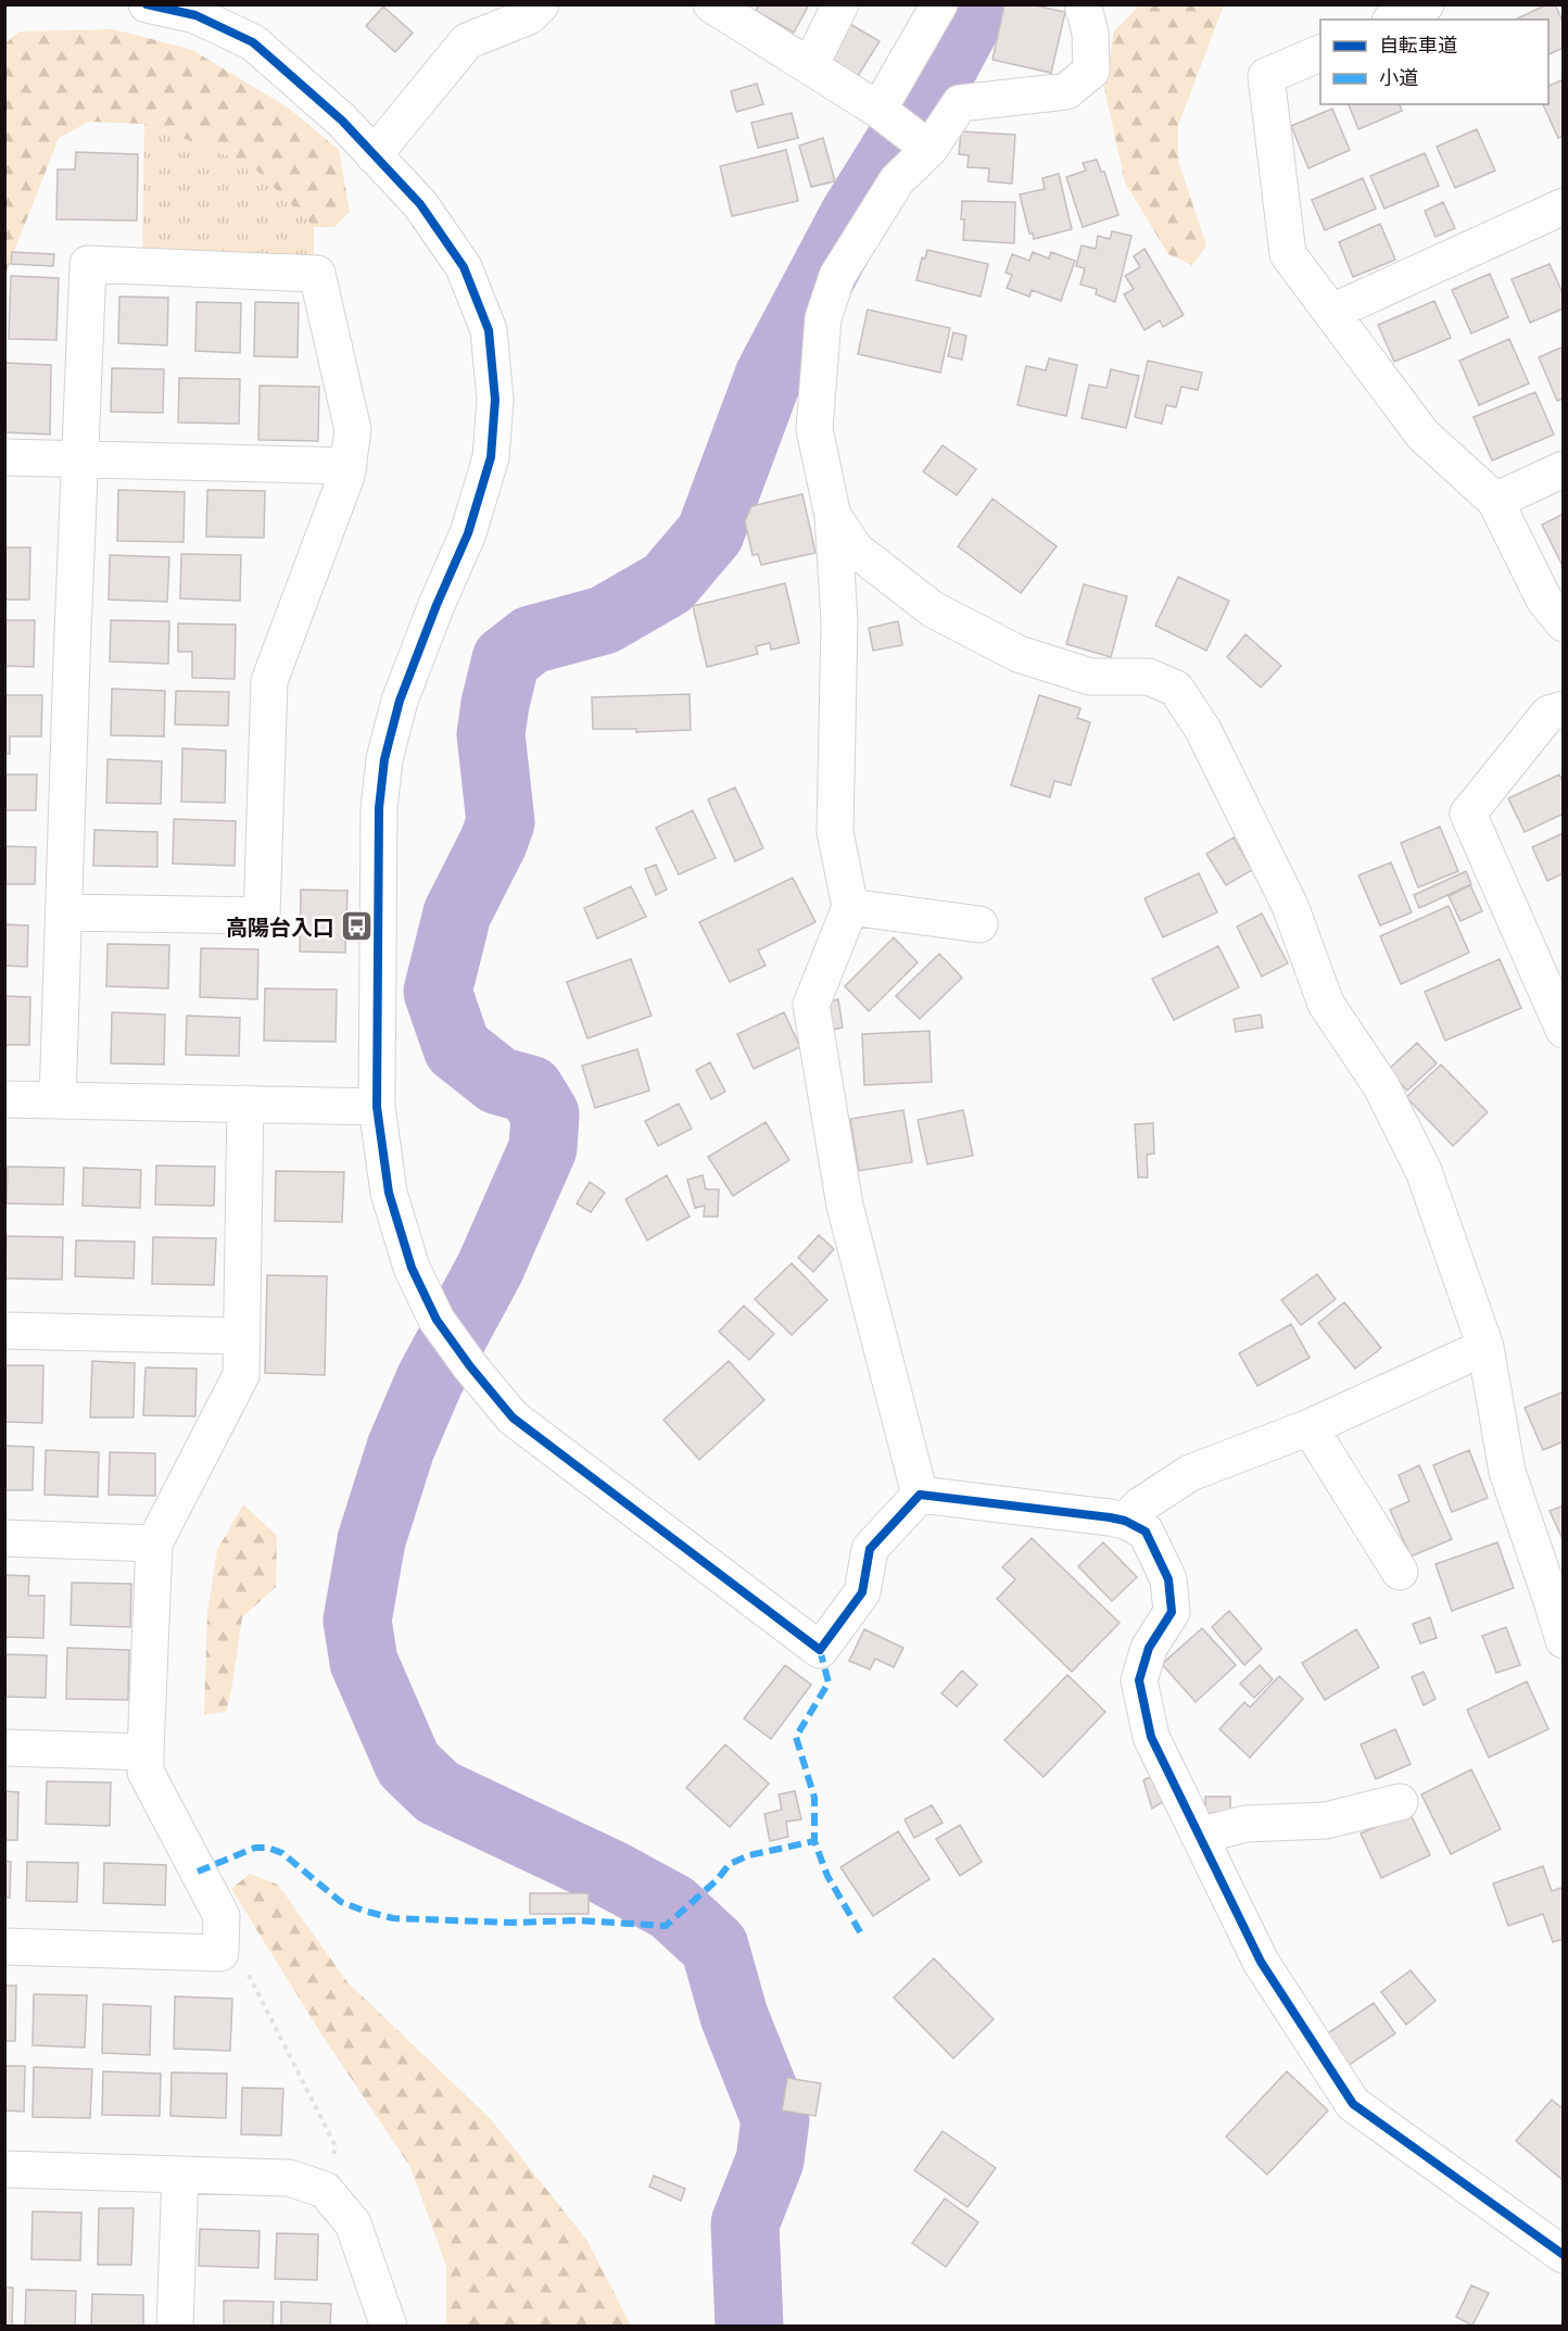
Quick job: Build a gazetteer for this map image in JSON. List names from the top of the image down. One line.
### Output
{"places":{"bus stop":["高陽台入口"]},"legend":["自転車道","小道"]}
